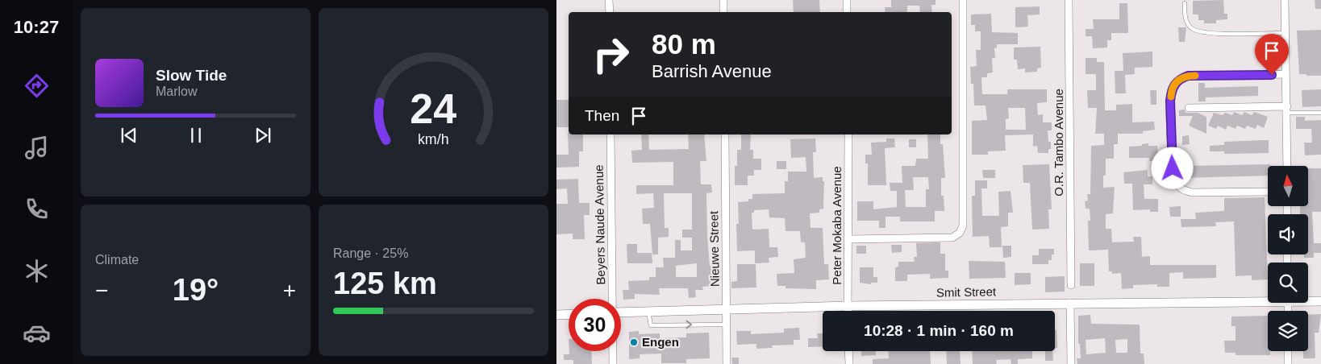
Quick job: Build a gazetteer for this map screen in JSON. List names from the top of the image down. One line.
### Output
{"streets":{"street":["O.R. Tambo Avenue","Beyers Naude Avenue","Peter Mokaba Avenue","Nieuwe Street","Smit Street"]},"crossings":[["Peter Mokaba Avenue","Smit Street"],["Nieuwe Street","Smit Street"]],"places":["Engen"],"north":"top","page":{"tabs":"10:27","turn":["80 m","Barrish Avenue"],"song":["Slow Tide","Marlow"],"then":"Then","tile":["Climate",["Range · 25%","125 km"]],"heat":["−","19°","+"],"limit":"30","trip":"10:28 · 1 min · 160 m","gauge":["24","km/h"]}}
